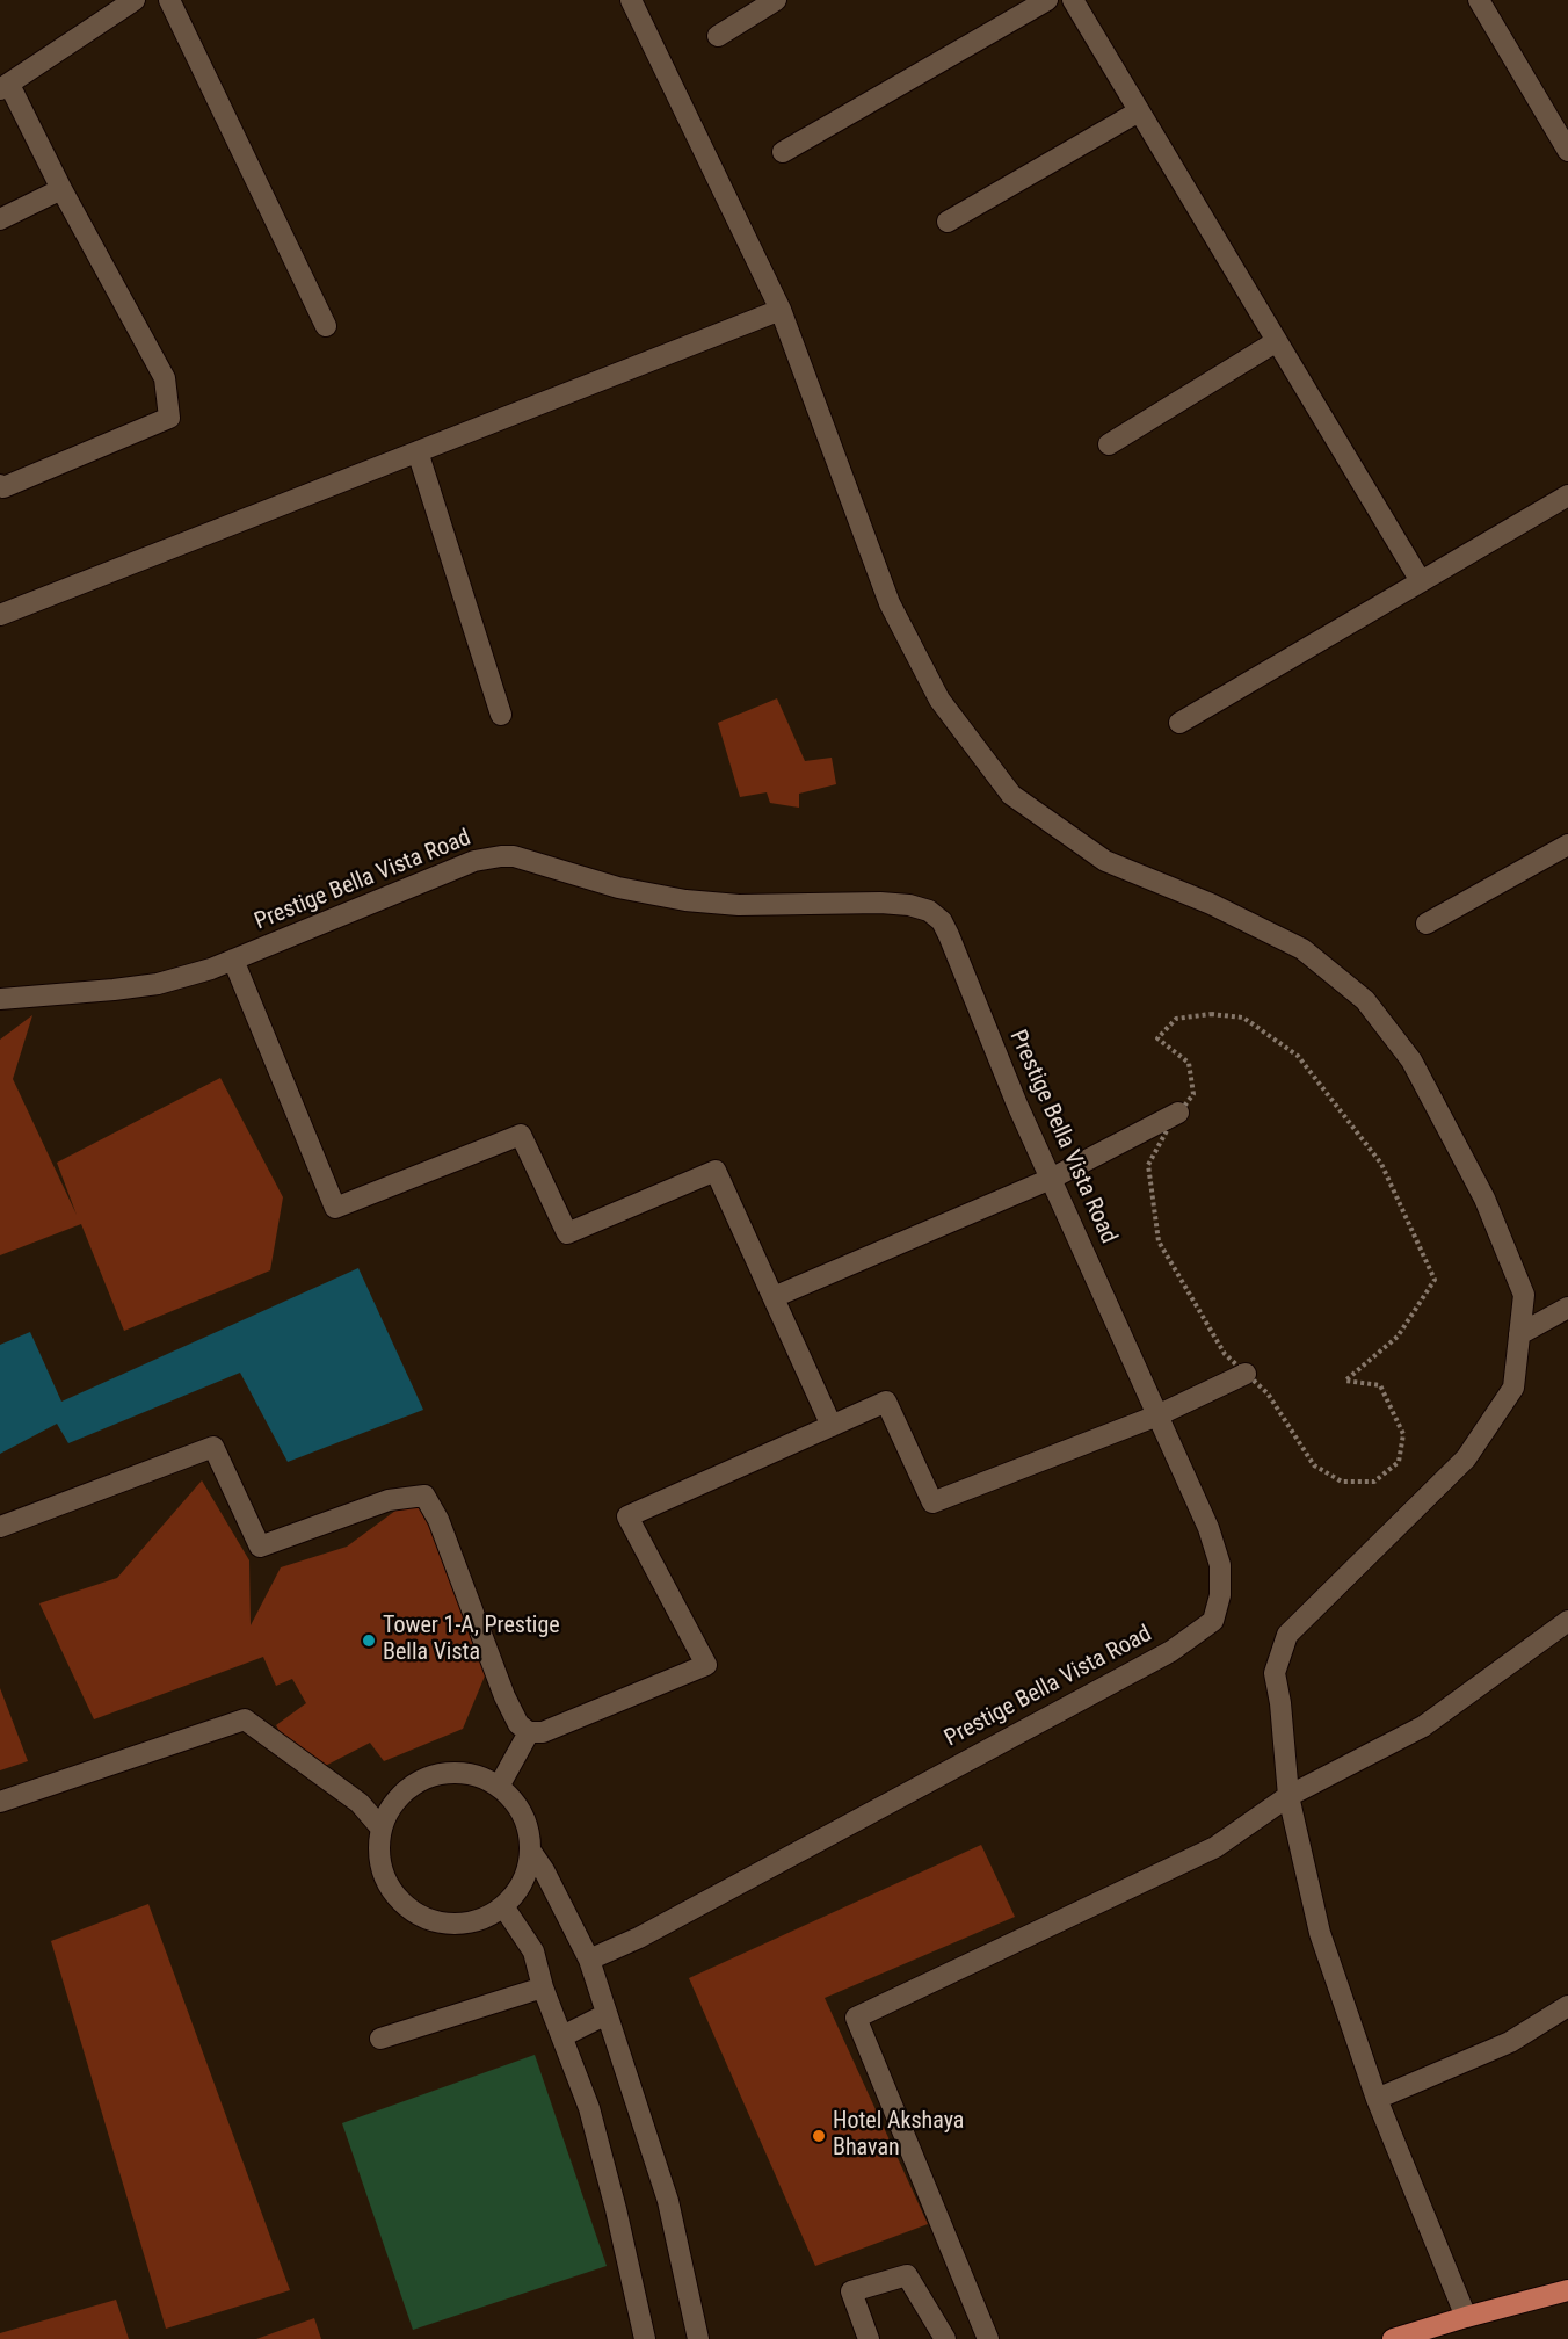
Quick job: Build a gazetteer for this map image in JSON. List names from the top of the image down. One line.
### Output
{"streets":{"street":["Prestige Bella Vista Road"]},"places":["Tower 1-A, Prestige Bella Vista","Hotel Akshaya Bhavan"]}
